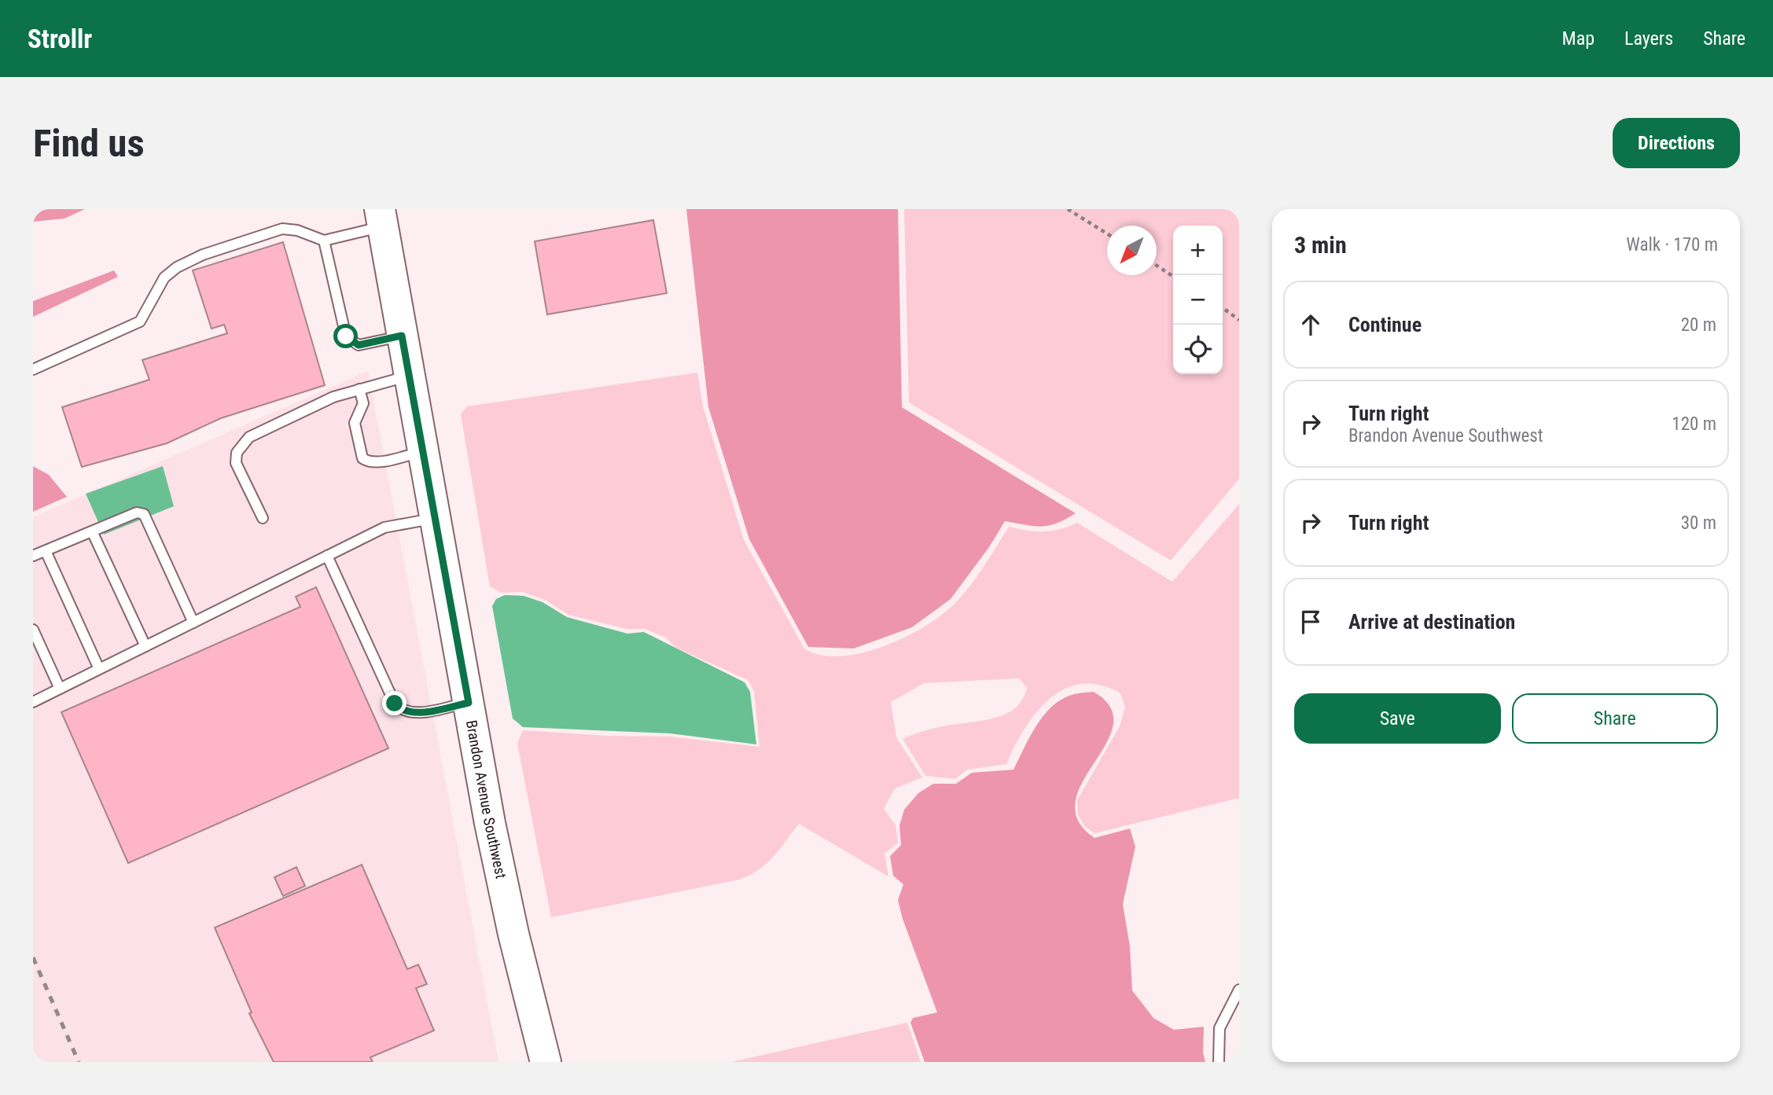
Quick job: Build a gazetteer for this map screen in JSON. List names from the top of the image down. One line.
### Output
{"streets":{"main road":["Brandon Avenue Southwest"]},"north":"bottom left","page":{"header":"Strollr","nav":["Map","Layers","Share"],"buttons":["Directions",["Save","Share"]],"title":"Find us","heading":["3 min","Walk · 170 m"],"map_buttons":["+","−"],"list":[["Continue","20 m"],["Turn right","Brandon Avenue Southwest","120 m"],["Turn right","30 m"],"Arrive at destination"]}}
